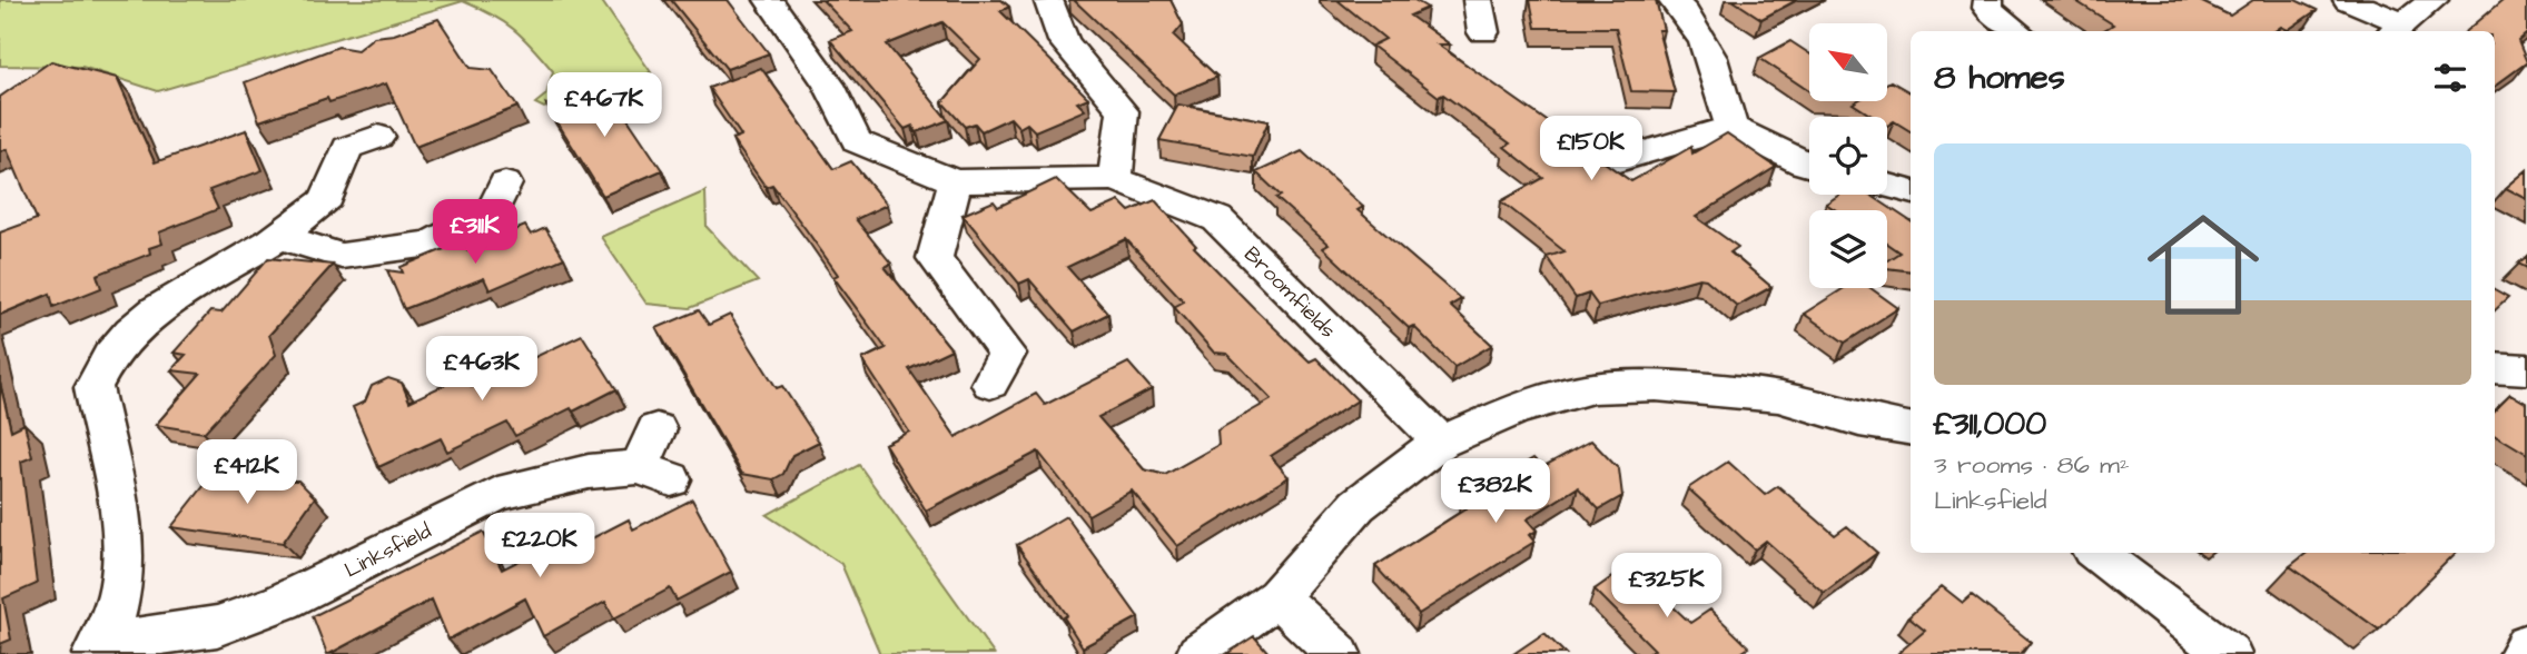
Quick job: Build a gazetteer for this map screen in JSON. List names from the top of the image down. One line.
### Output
{"streets":{"street":["Broomfields","Linksfield"]},"north":"top left","page":{"heading":"8 homes","price":["£467K","£150K","£311K","£463K","£412K","£382K","£220K","£325K"],"list":[{"name":"£311,000","note":"3 rooms · 86 m² · Linksfield"}]}}
